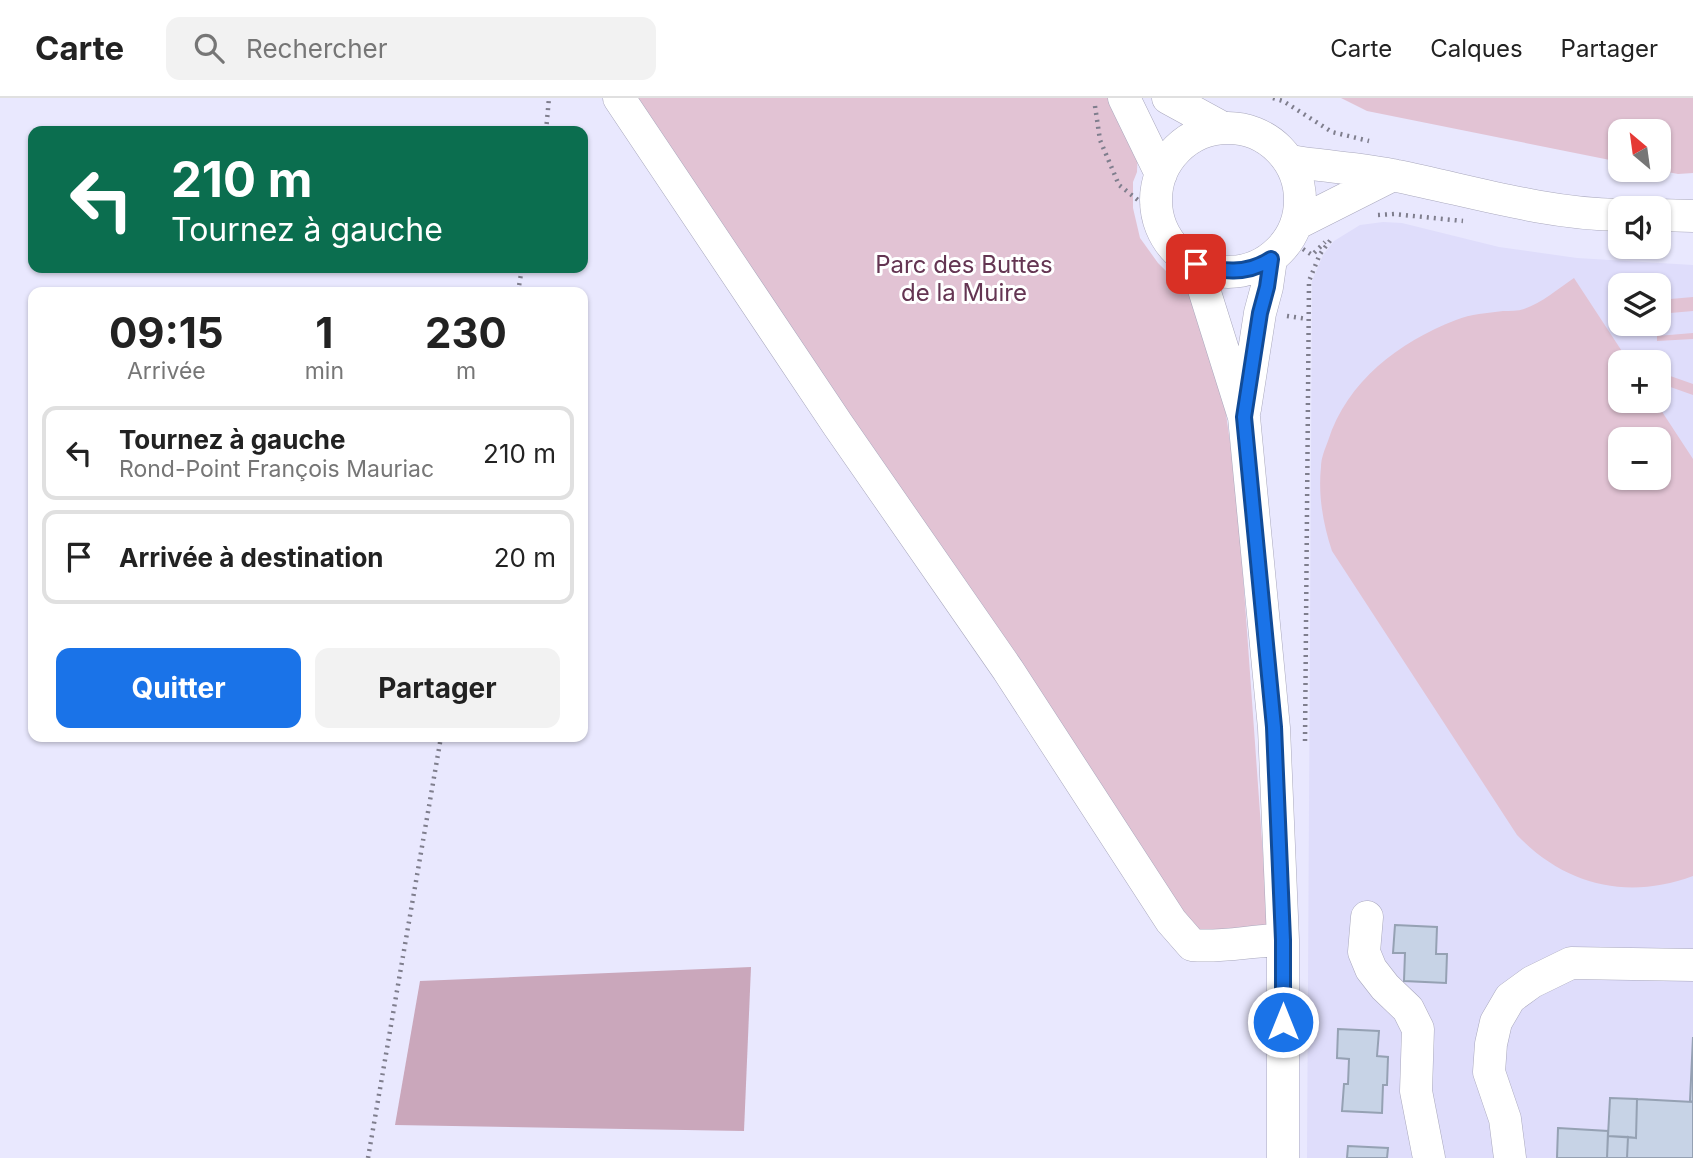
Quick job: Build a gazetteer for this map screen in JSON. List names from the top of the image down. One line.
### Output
{"parks":["Parc des Buttes de la Muire"],"north":"top left","page":{"header":"Carte","search":"Rechercher","nav":["Carte","Calques","Partager"],"map_buttons":["+","−"],"turn":["210 m","Tournez à gauche"],"eta":["09:15","Arrivée","1","min","230","m"],"list":[{"name":"Tournez à gauche","note":"Rond-Point François Mauriac","value":"210 m"},{"name":"Arrivée à destination","value":"20 m"}],"buttons":["Quitter","Partager"]}}
